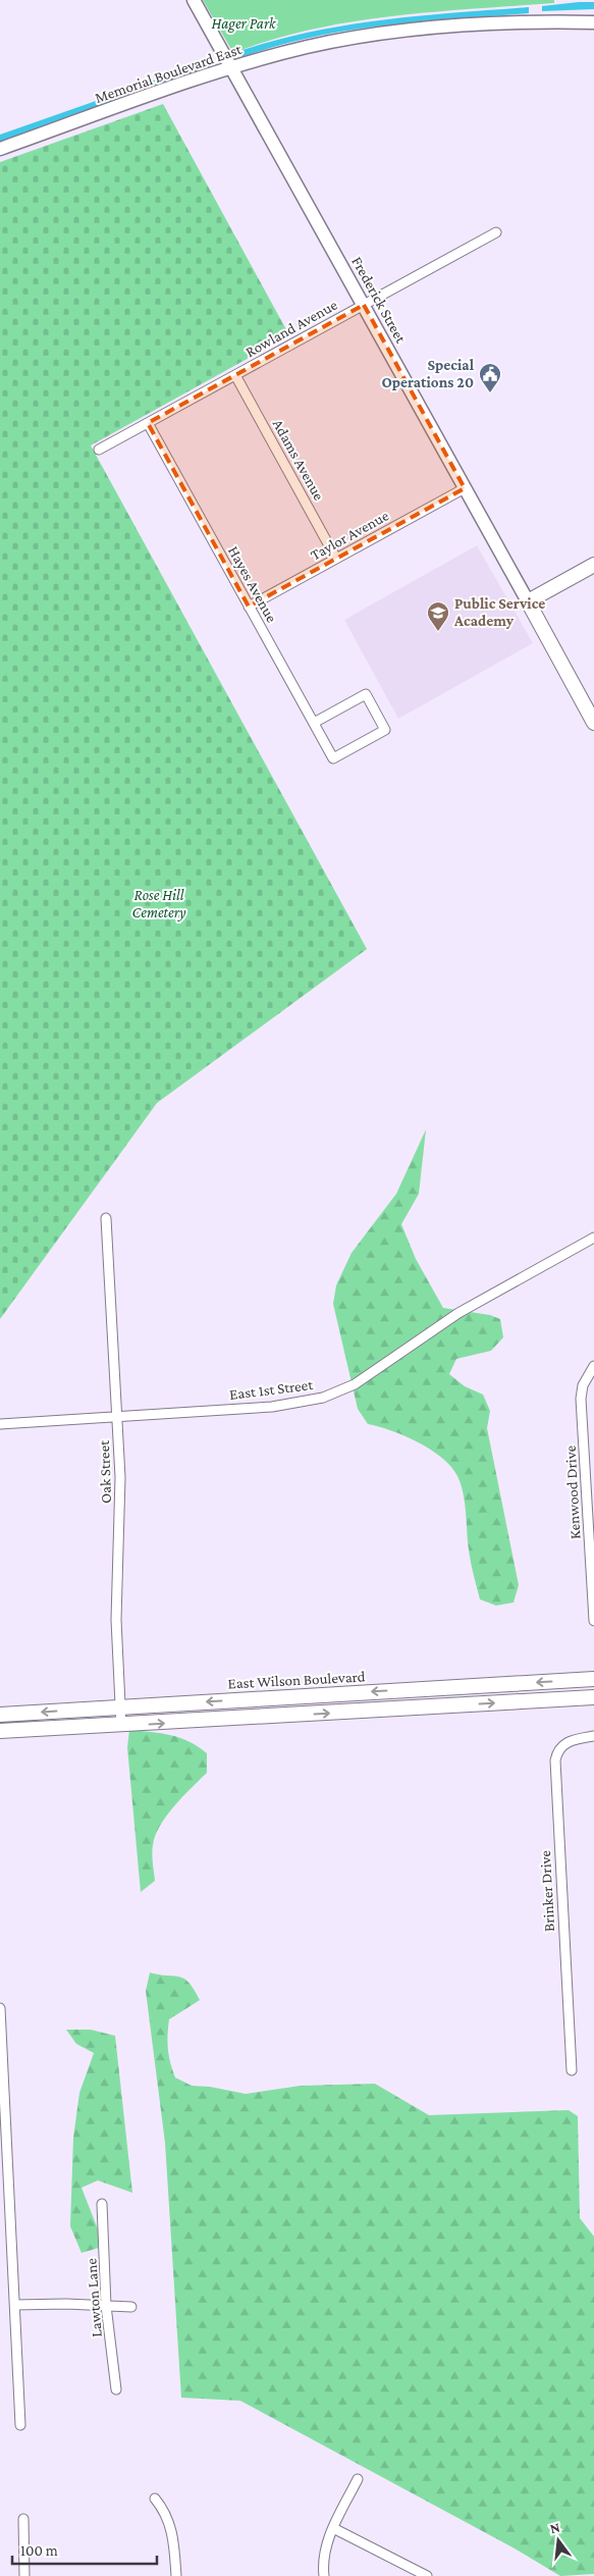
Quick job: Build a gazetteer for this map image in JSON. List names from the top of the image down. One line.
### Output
{"streets":{"main road":["Memorial Boulevard East","Frederick Street","East Wilson Boulevard"],"street":["Rowland Avenue","Adams Avenue","Taylor Avenue","Hayes Avenue","East 1st Street","Oak Street","Kenwood Drive","Brinker Drive","Lawton Lane"]},"crossings":[["Memorial Boulevard East","Frederick Street"],["Frederick Street","Rowland Avenue"],["Frederick Street","Taylor Avenue"],["Rowland Avenue","Adams Avenue"],["Rowland Avenue","Hayes Avenue"],["Adams Avenue","Taylor Avenue"],["Taylor Avenue","Hayes Avenue"],["East 1st Street","Oak Street"],["Oak Street","East Wilson Boulevard"]],"parks":["Hager Park","Rose Hill Cemetery"],"places":{"public building":["Special Operations 20"],"school or university":["Public Service Academy"]},"scale_bar":"100 m","north":"top"}
